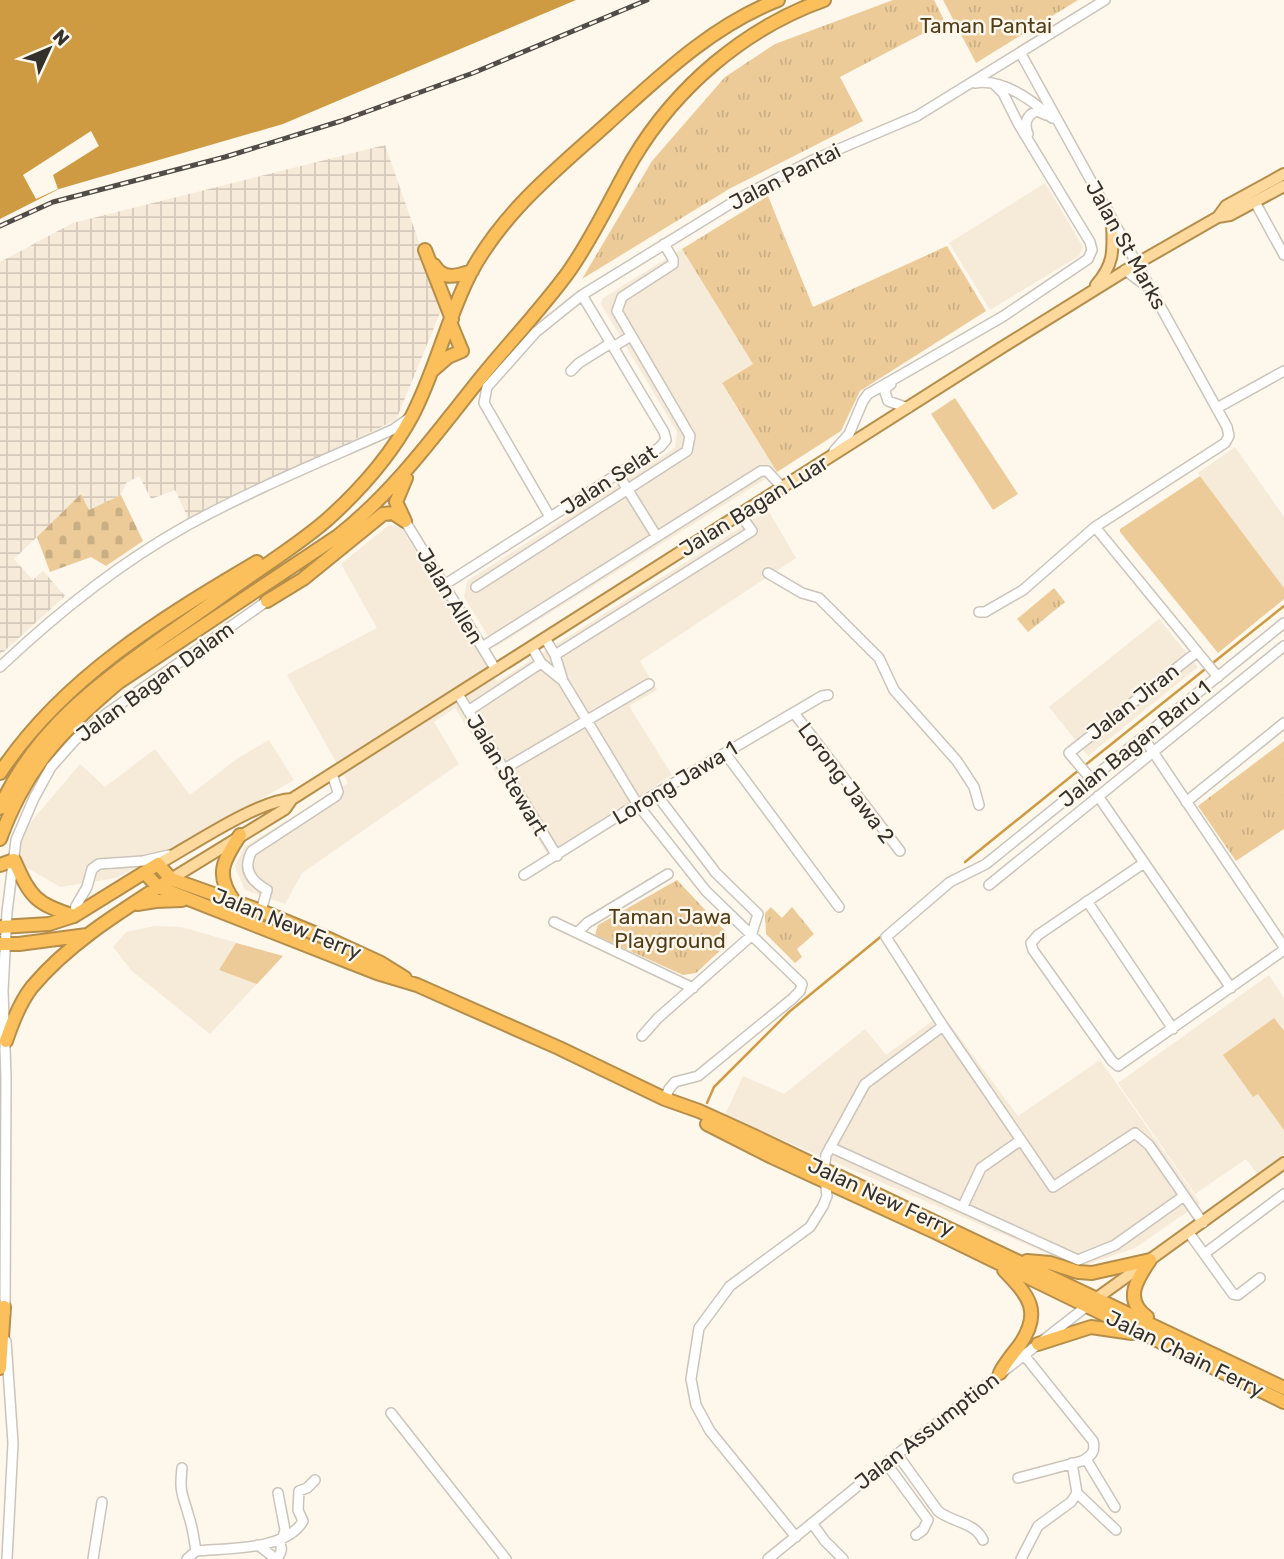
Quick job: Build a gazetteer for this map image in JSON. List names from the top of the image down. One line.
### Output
{"streets":{"highway":["Jalan New Ferry","Jalan Chain Ferry"],"main road":["Jalan Bagan Luar"],"street":["Jalan Pantai","Jalan St Marks","Jalan Selat","Jalan Allen","Jalan Bagan Dalam","Jalan Jiran","Jalan Bagan Baru 1","Jalan Stewart","Lorong Jawa 1","Lorong Jawa 2","Jalan Assumption"]},"crossings":[["Jalan Pantai","Jalan St Marks"],["Jalan Pantai","Jalan Selat"],["Jalan St Marks","Jalan Bagan Luar"],["Jalan Selat","Jalan Allen"],["Jalan Bagan Luar","Jalan Allen"],["Jalan Bagan Luar","Jalan Stewart"],["Jalan Bagan Luar","Jalan New Ferry"],["Jalan Jiran","Jalan Bagan Baru 1"],["Jalan Stewart","Lorong Jawa 1"],["Lorong Jawa 1","Lorong Jawa 2"],["Jalan New Ferry","Jalan Chain Ferry"],["Jalan New Ferry","Jalan Assumption"],["Jalan Chain Ferry","Jalan Assumption"]],"parks":["Taman Pantai","Taman Jawa Playground"],"north":"top right"}
